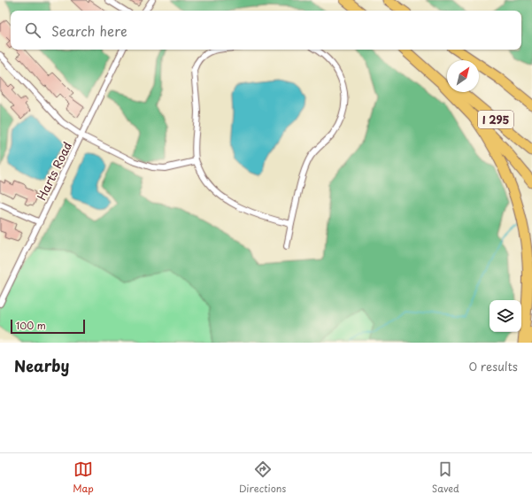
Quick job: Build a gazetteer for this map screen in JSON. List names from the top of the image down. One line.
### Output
{"streets":{"highway":["I 295"],"street":["Harts Road"]},"scale_bar":"100 m","north":"top right","page":{"search":"Search here","scale":"100 m","heading":["Nearby","0 results"],"nav":["Map","Directions","Saved"]}}
